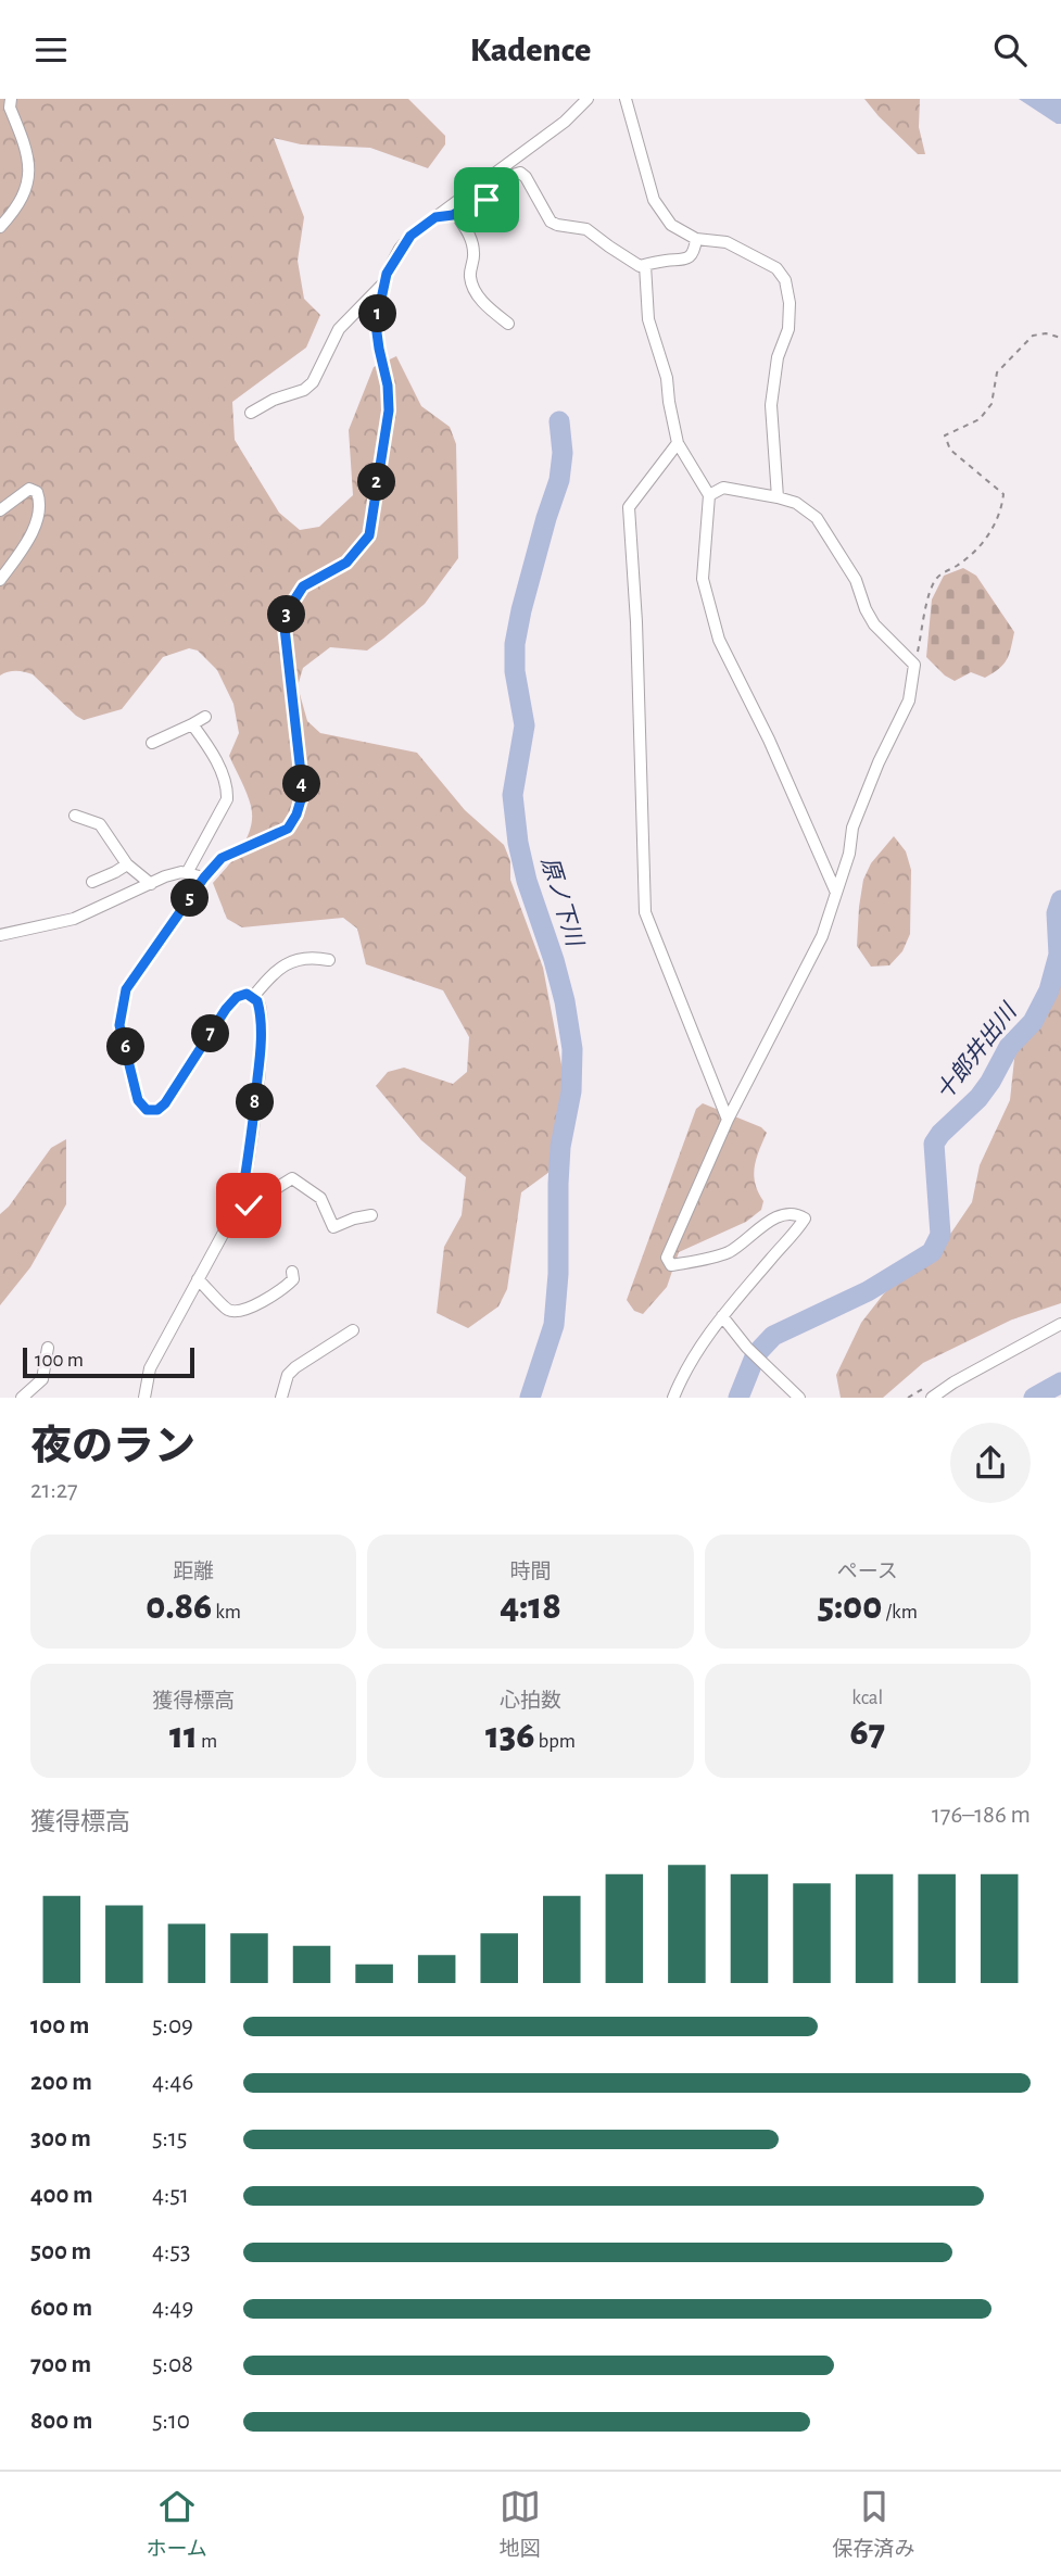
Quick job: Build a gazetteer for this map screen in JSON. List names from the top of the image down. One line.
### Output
{"water":["原ノ下川","十郎井出川"],"scale_bar":"100 m","page":{"header":"Kadence","pins":["1","2","3","4","5","7","6","8"],"scale":"100 m","heading":["夜のラン","21:27"],"stats":[["距離","0.86 km"],["時間","4:18"],["ペース","5:00 /km"],["獲得標高","11 m"],["心拍数","136 bpm"],["kcal","67"]],"chart":["獲得標高","176–186 m"],"list":[{"name":"100 m","note":"5:09"},{"name":"200 m","note":"4:46"},{"name":"300 m","note":"5:15"},{"name":"400 m","note":"4:51"},{"name":"500 m","note":"4:53"},{"name":"600 m","note":"4:49"},{"name":"700 m","note":"5:08"},{"name":"800 m","note":"5:10"}],"tabs":["ホーム","地図","保存済み"]}}
